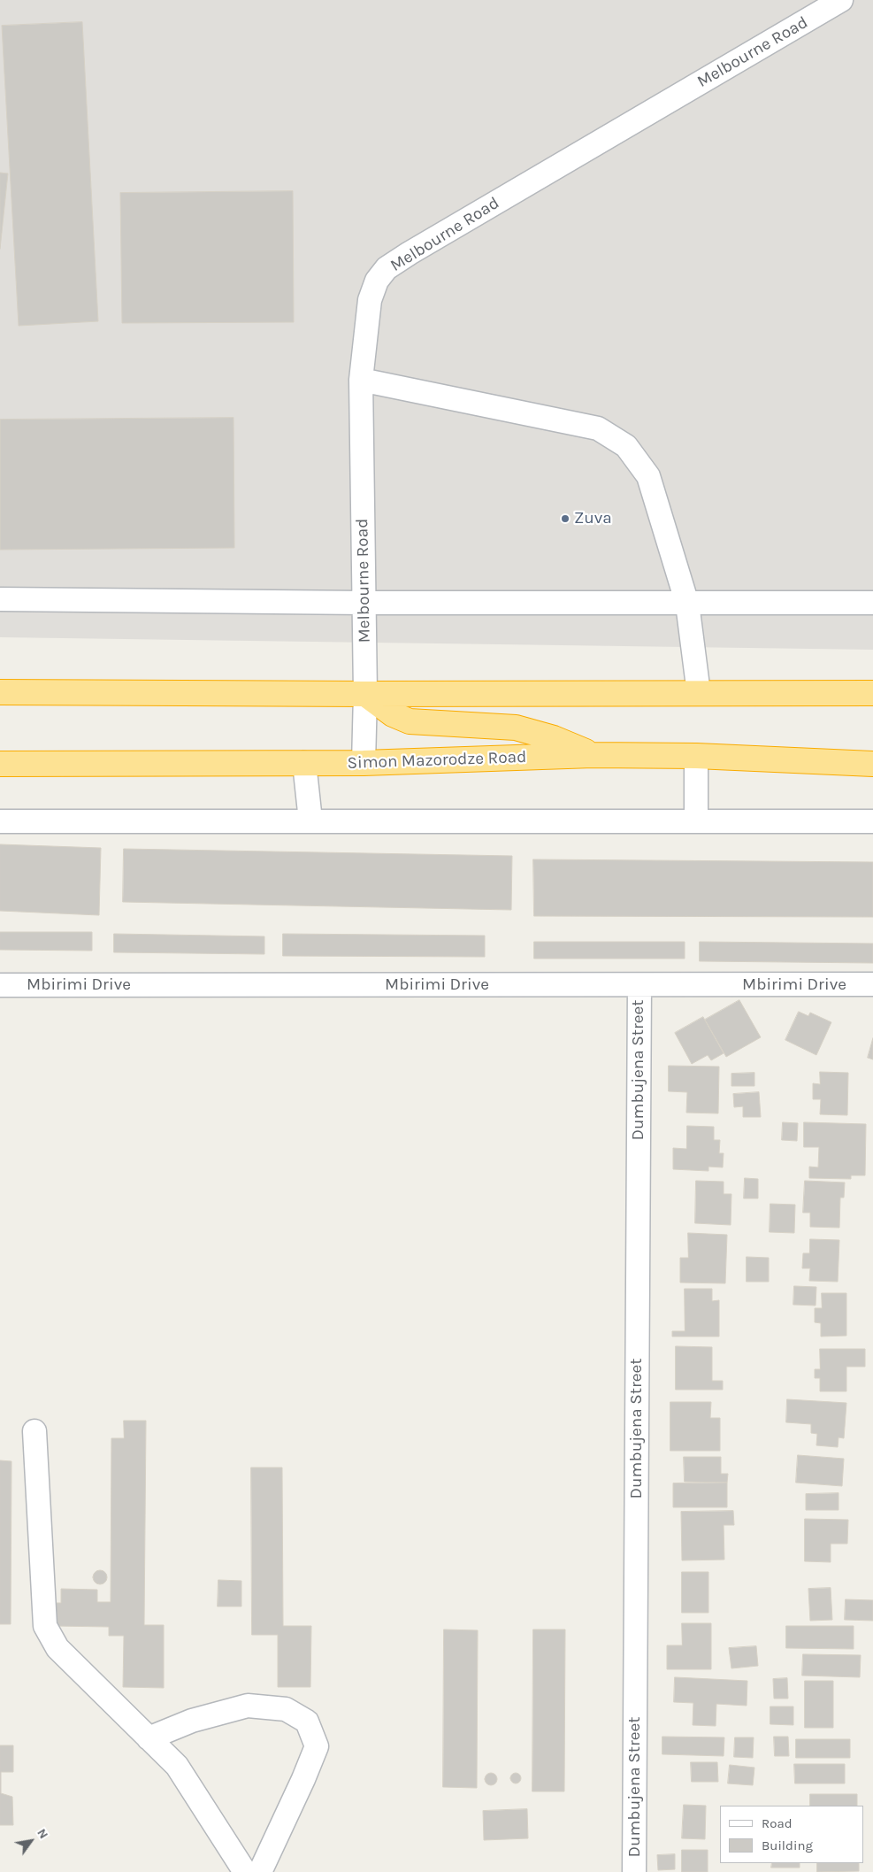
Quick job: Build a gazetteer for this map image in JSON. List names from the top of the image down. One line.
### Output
{"streets":{"highway":["Simon Mazorodze Road"],"street":["Melbourne Road","Mbirimi Drive","Dumbujena Street"]},"crossings":[["Melbourne Road","Simon Mazorodze Road"],["Mbirimi Drive","Dumbujena Street"]],"places":["Zuva"],"legend":["Road","Building"],"north":"top right"}
